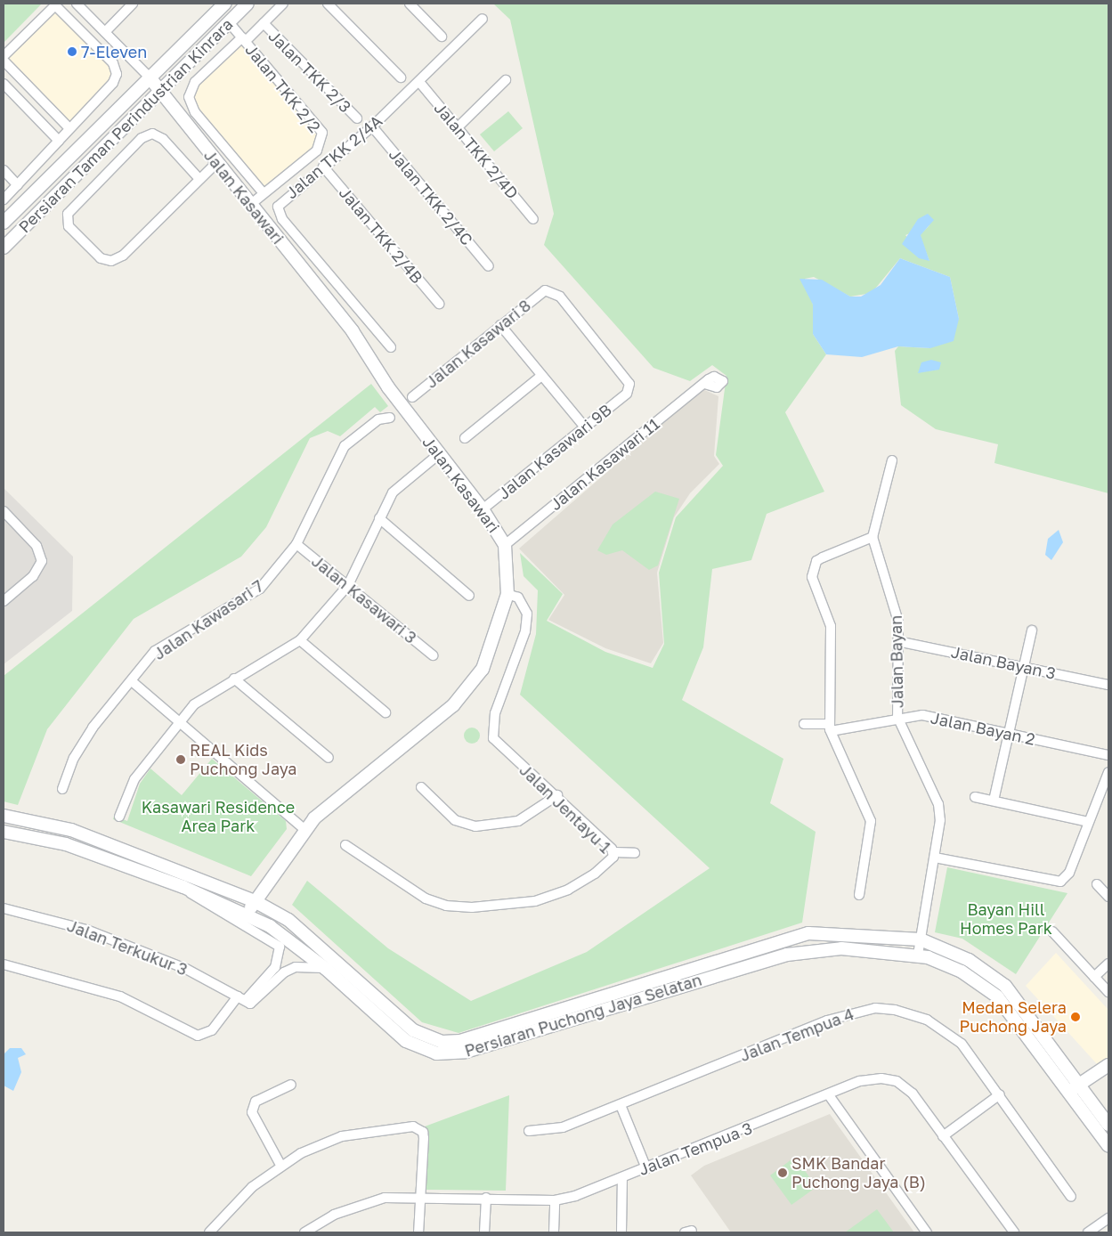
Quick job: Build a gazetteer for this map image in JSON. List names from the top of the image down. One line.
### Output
{"streets":{"main road":["Persiaran Taman Perindustrian Kinrara","Jalan Kasawari","Persiaran Puchong Jaya Selatan"],"street":["Jalan TKK 2/3","Jalan TKK 2/2","Jalan TKK 2/4D","Jalan TKK 2/4A","Jalan TKK 2/4C","Jalan TKK 2/4B","Jalan Kasawari 8","Jalan Kasawari 9B","Jalan Kasawari 11","Jalan Kasawari 3","Jalan Kawasari 7","Jalan Bayan","Jalan Bayan 3","Jalan Bayan 2","Jalan Jentayu 1","Jalan Terkukur 3","Jalan Tempua 4","Jalan Tempua 3"]},"crossings":[["Jalan TKK 2/3","Jalan TKK 2/2"],["Jalan TKK 2/2","Persiaran Taman Perindustrian Kinrara"],["Jalan TKK 2/2","Jalan Kasawari"],["Persiaran Taman Perindustrian Kinrara","Jalan Kasawari"],["Jalan TKK 2/4D","Jalan TKK 2/4A"],["Jalan TKK 2/4A","Jalan TKK 2/4C"],["Jalan TKK 2/4A","Jalan TKK 2/4B"],["Jalan Kasawari","Jalan Kasawari 9B"],["Jalan Kasawari","Jalan Kasawari 11"],["Jalan Kasawari","Jalan Jentayu 1"],["Jalan Kasawari","Persiaran Puchong Jaya Selatan"],["Jalan Kasawari 8","Jalan Kasawari 9B"],["Jalan Kasawari 3","Jalan Kawasari 7"],["Jalan Bayan","Jalan Bayan 3"],["Jalan Bayan","Jalan Bayan 2"],["Jalan Bayan","Persiaran Puchong Jaya Selatan"]],"parks":["Kasawari Residence Area Park","Bayan Hill Homes Park"],"places":["7-Eleven","REAL Kids Puchong Jaya","Medan Selera Puchong Jaya","SMK Bandar Puchong Jaya (B)"]}
